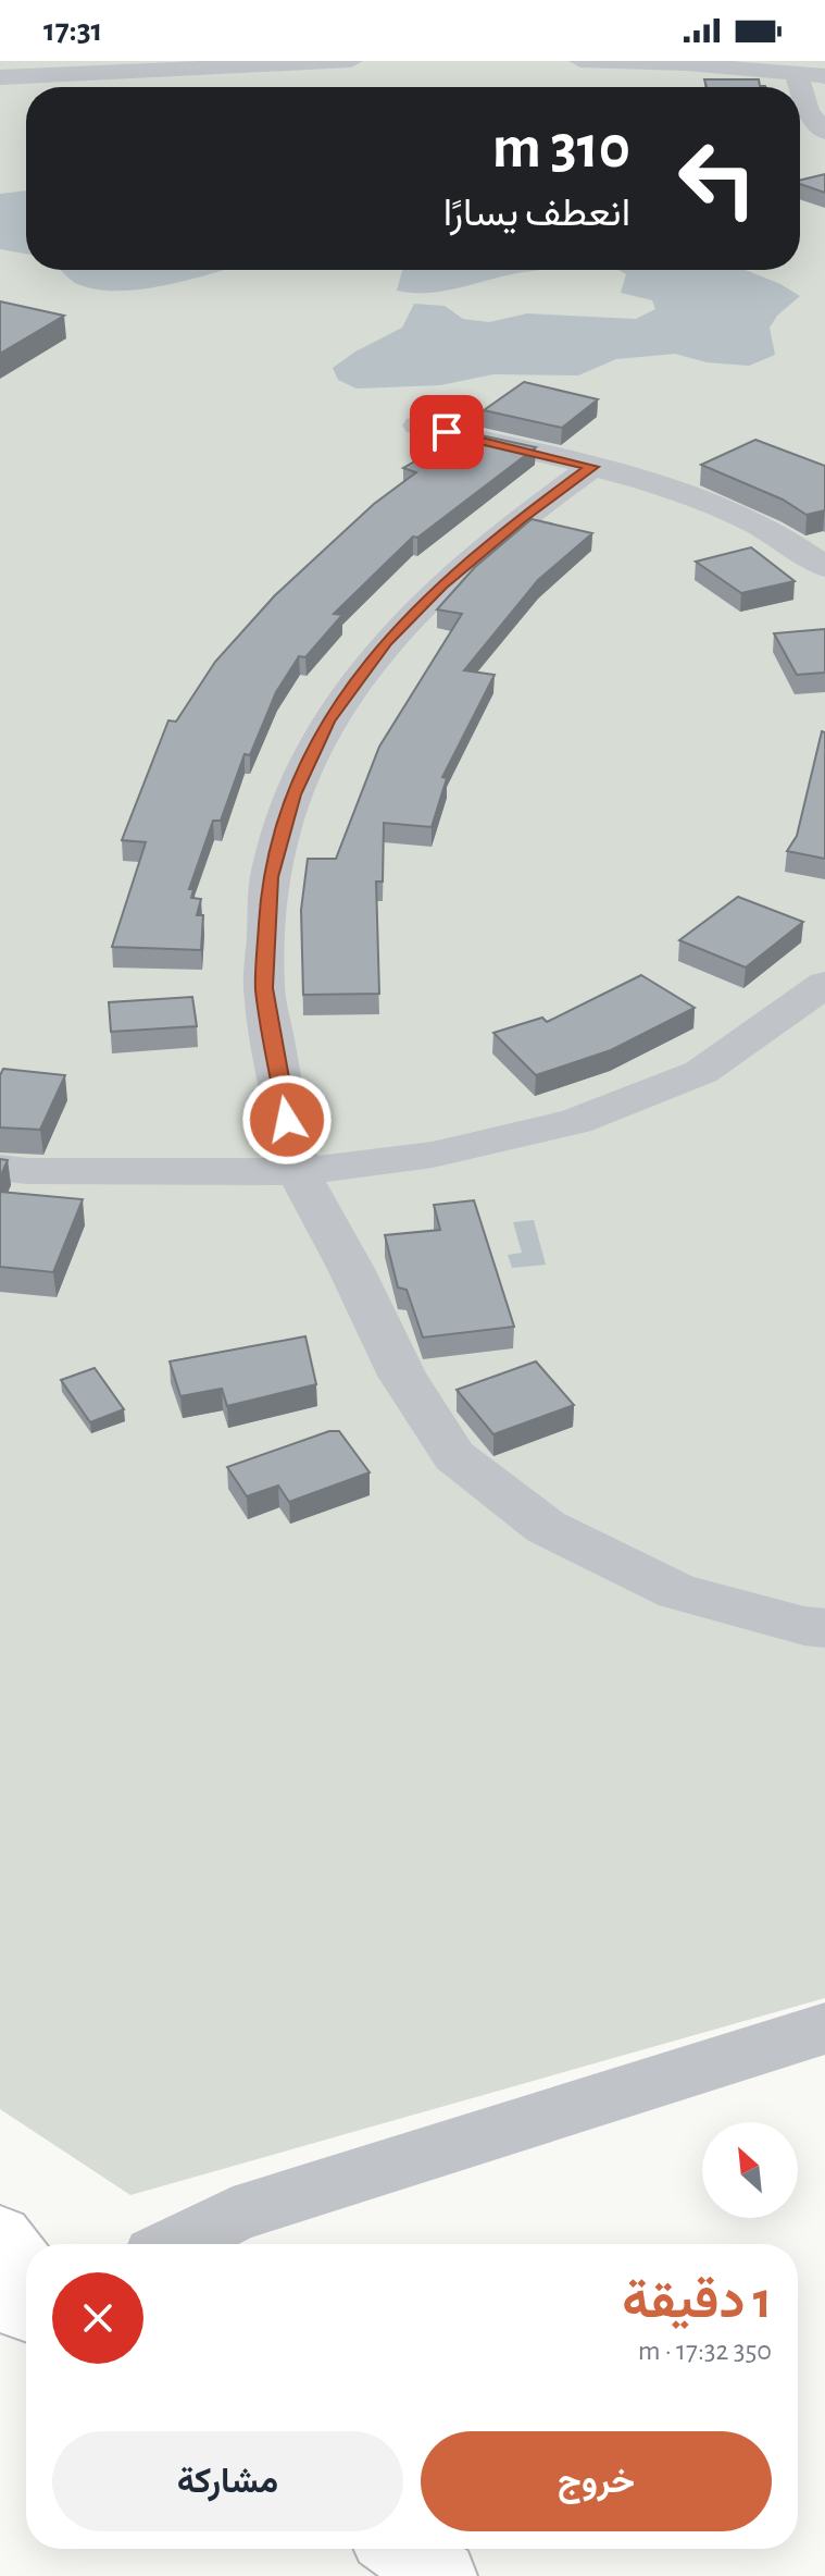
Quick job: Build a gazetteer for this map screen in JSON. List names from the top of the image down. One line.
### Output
{"north":"top left","page":{"status":"17:31","turn":["310 m","انعطف يسارًا"],"heading":["1 دقيقة","350 m · 17:32"],"buttons":["خروج","مشاركة"]}}
